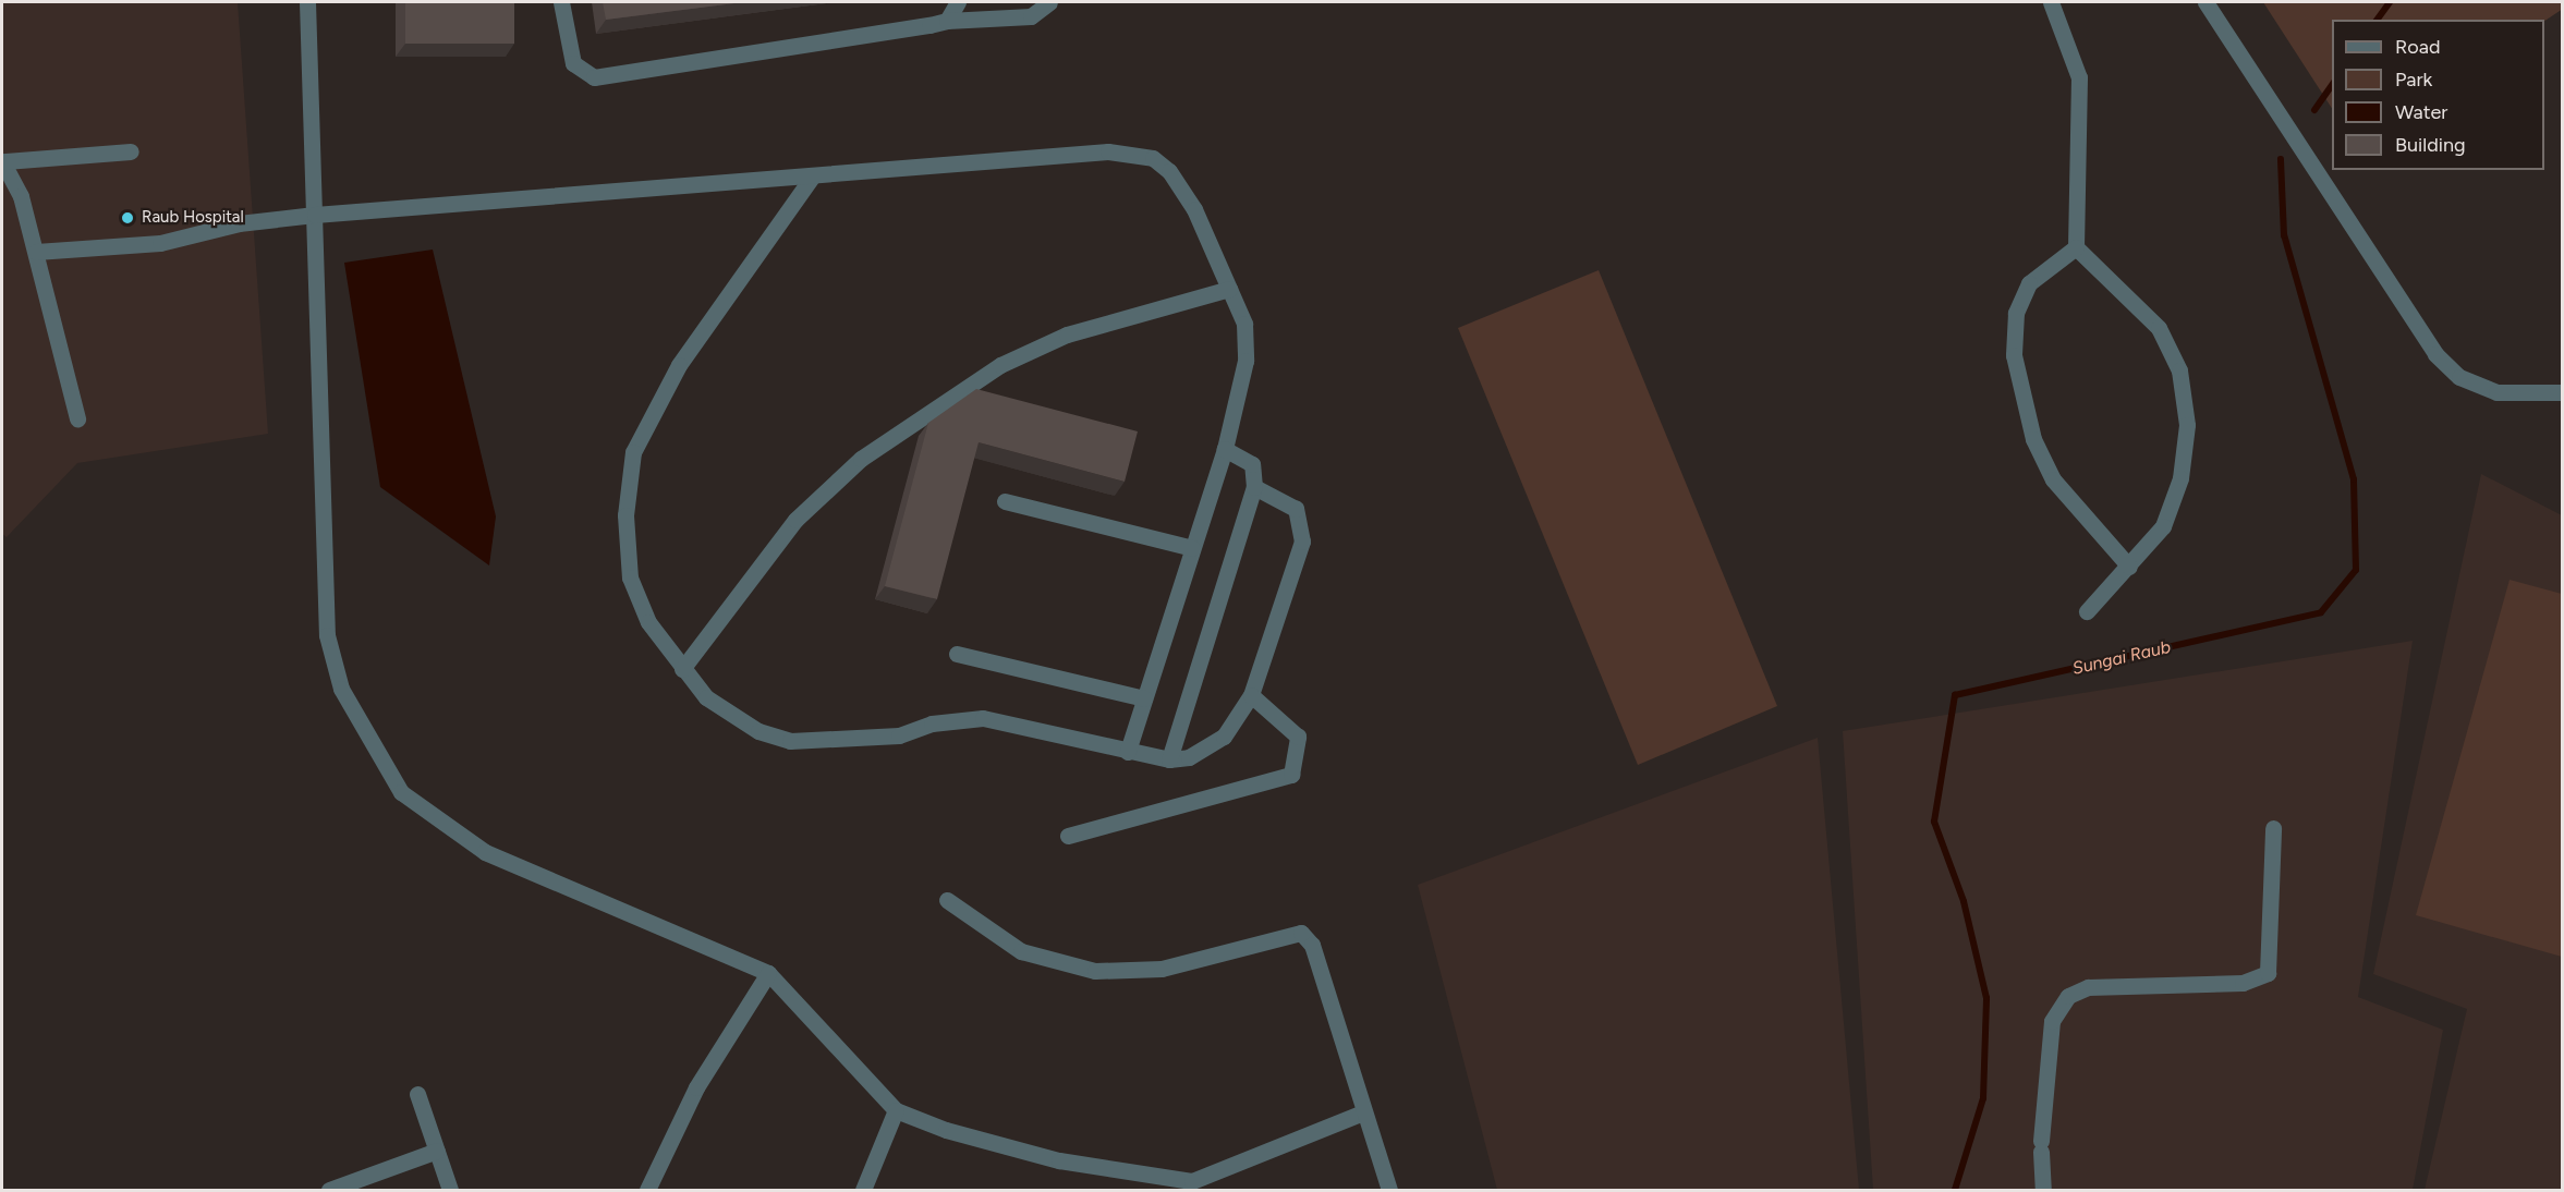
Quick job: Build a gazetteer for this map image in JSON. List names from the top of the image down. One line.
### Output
{"water":["Sungai Raub"],"places":["Raub Hospital"],"legend":["Road","Park","Water","Building"]}
